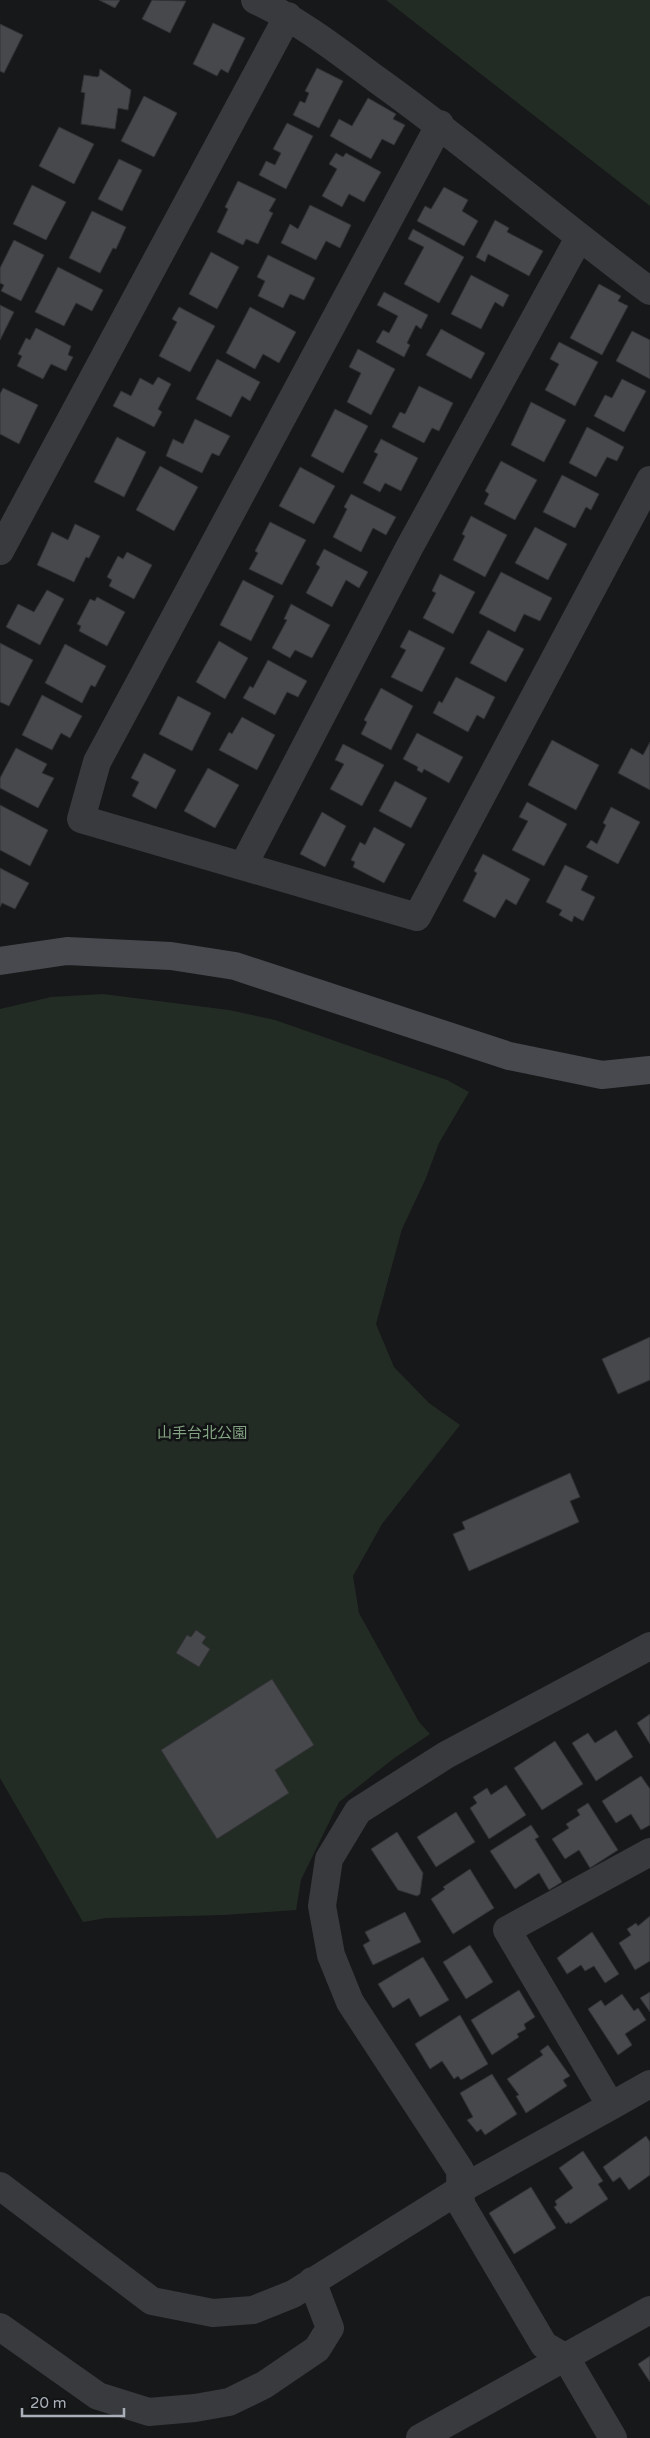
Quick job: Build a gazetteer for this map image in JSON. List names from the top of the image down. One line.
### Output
{"parks":["山手台北公園"],"scale_bar":"20 m"}
